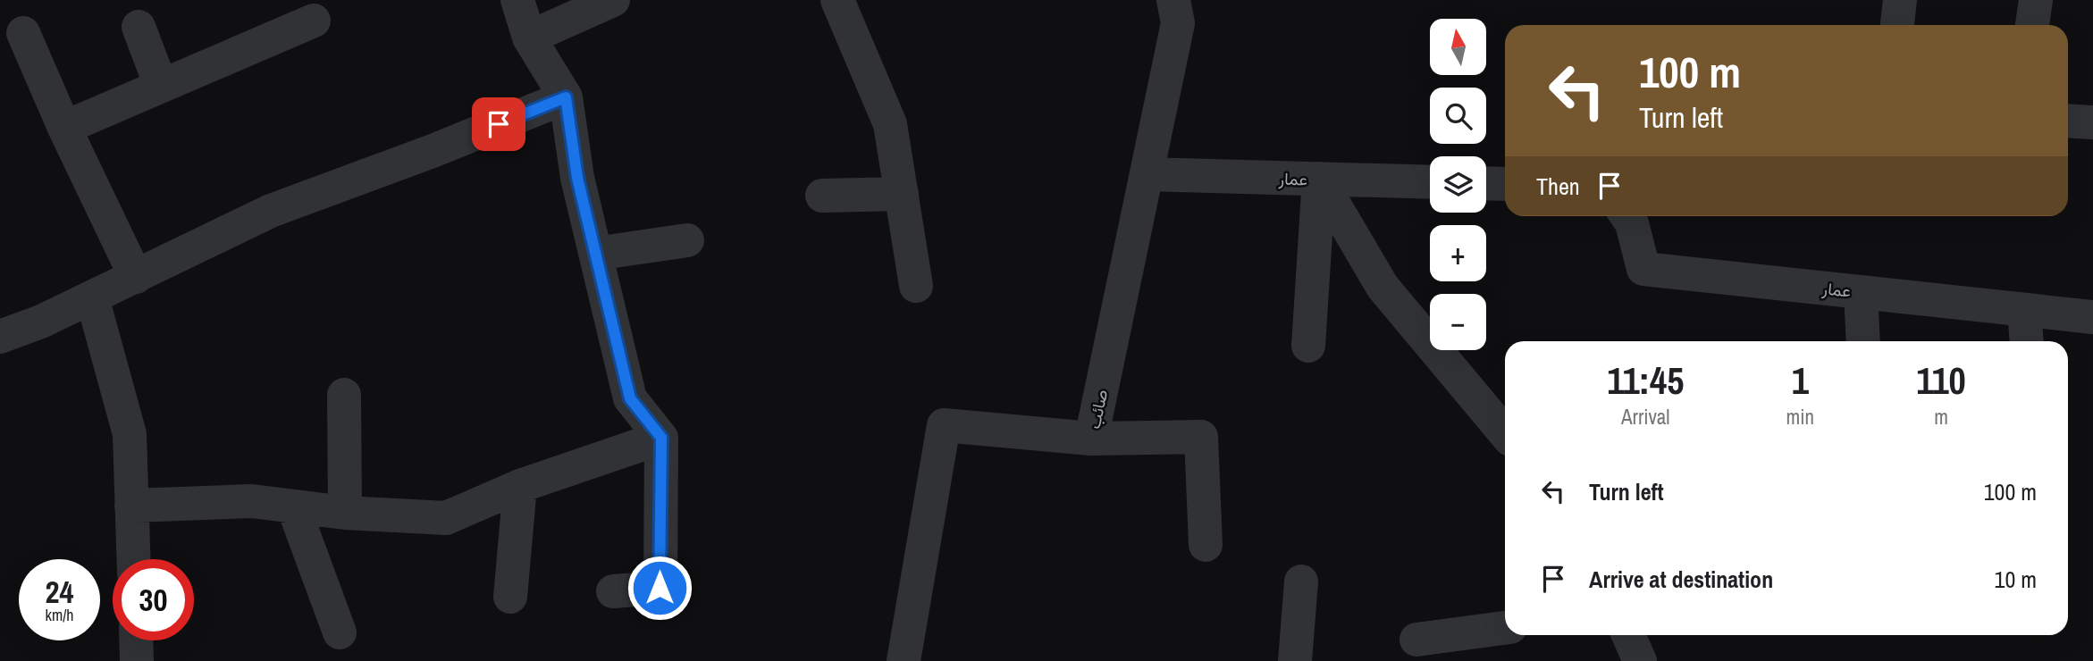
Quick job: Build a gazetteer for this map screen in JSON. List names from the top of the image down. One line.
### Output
{"streets":{"street":["عمار","صائب"]},"crossings":[["عمار","صائب"]],"north":"top","page":{"map_buttons":["+","−"],"turn":["100 m","Turn left"],"then":"Then","eta":["11:45","Arrival","1","min","110","m"],"list":[{"name":"Turn left","value":"100 m"},{"name":"Arrive at destination","value":"10 m"}],"speed":"24 km/h","limit":"30"}}
